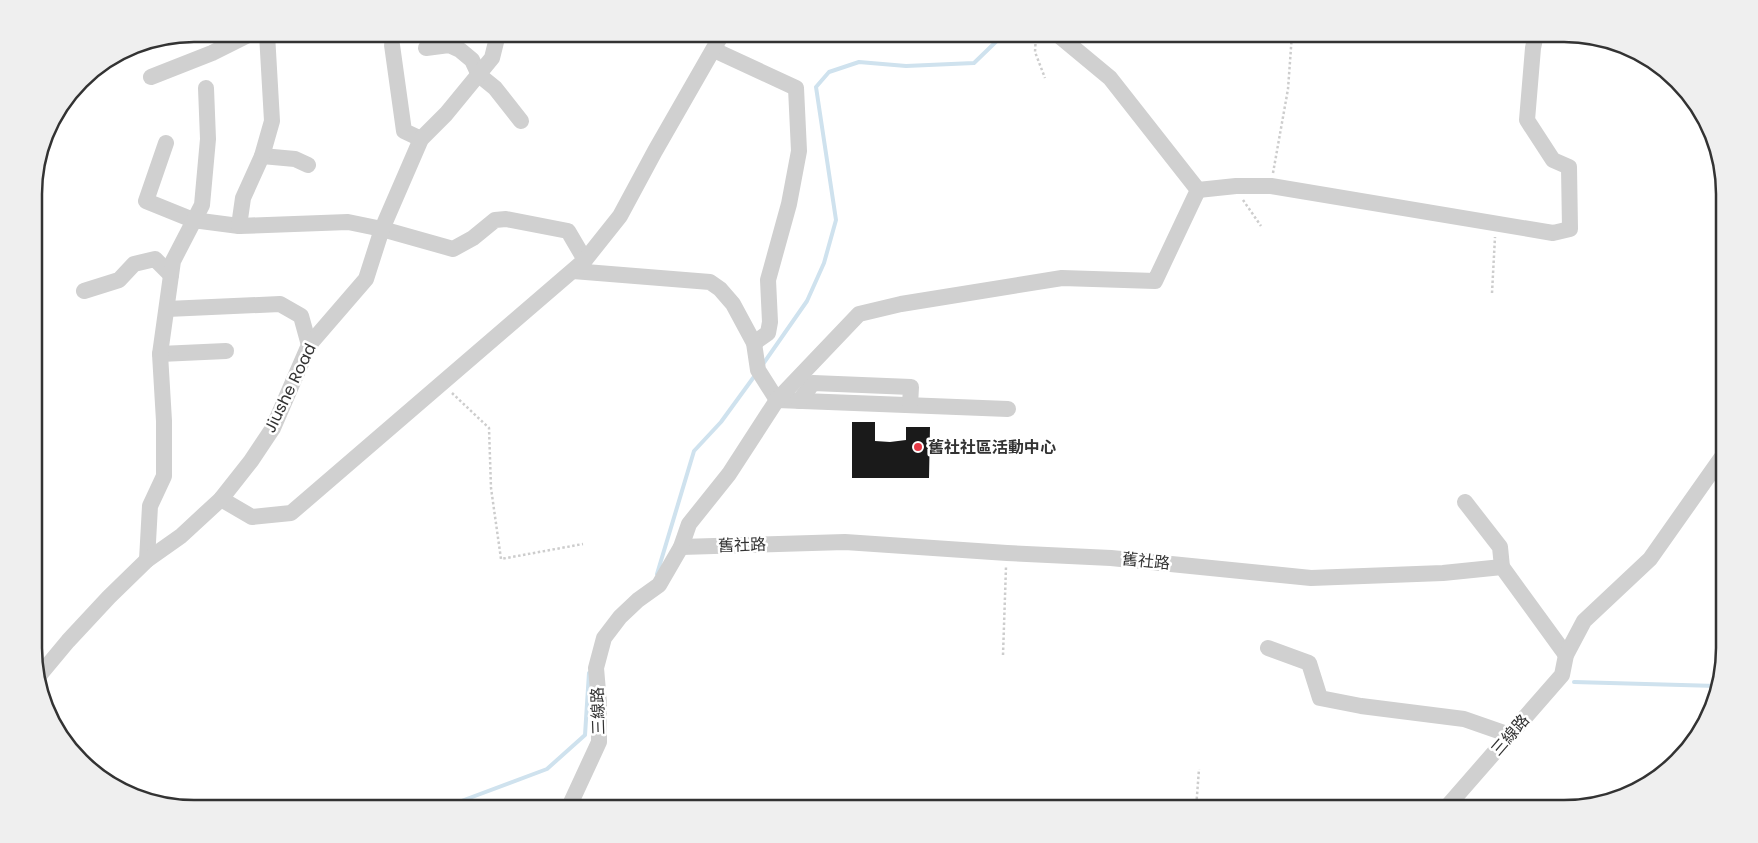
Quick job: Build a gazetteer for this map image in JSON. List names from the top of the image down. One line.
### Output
{"streets":{"street":["Jiushe Road","舊社路","三線路"]},"crossings":[["舊社路","三線路"]],"places":["舊社社區活動中心"]}
